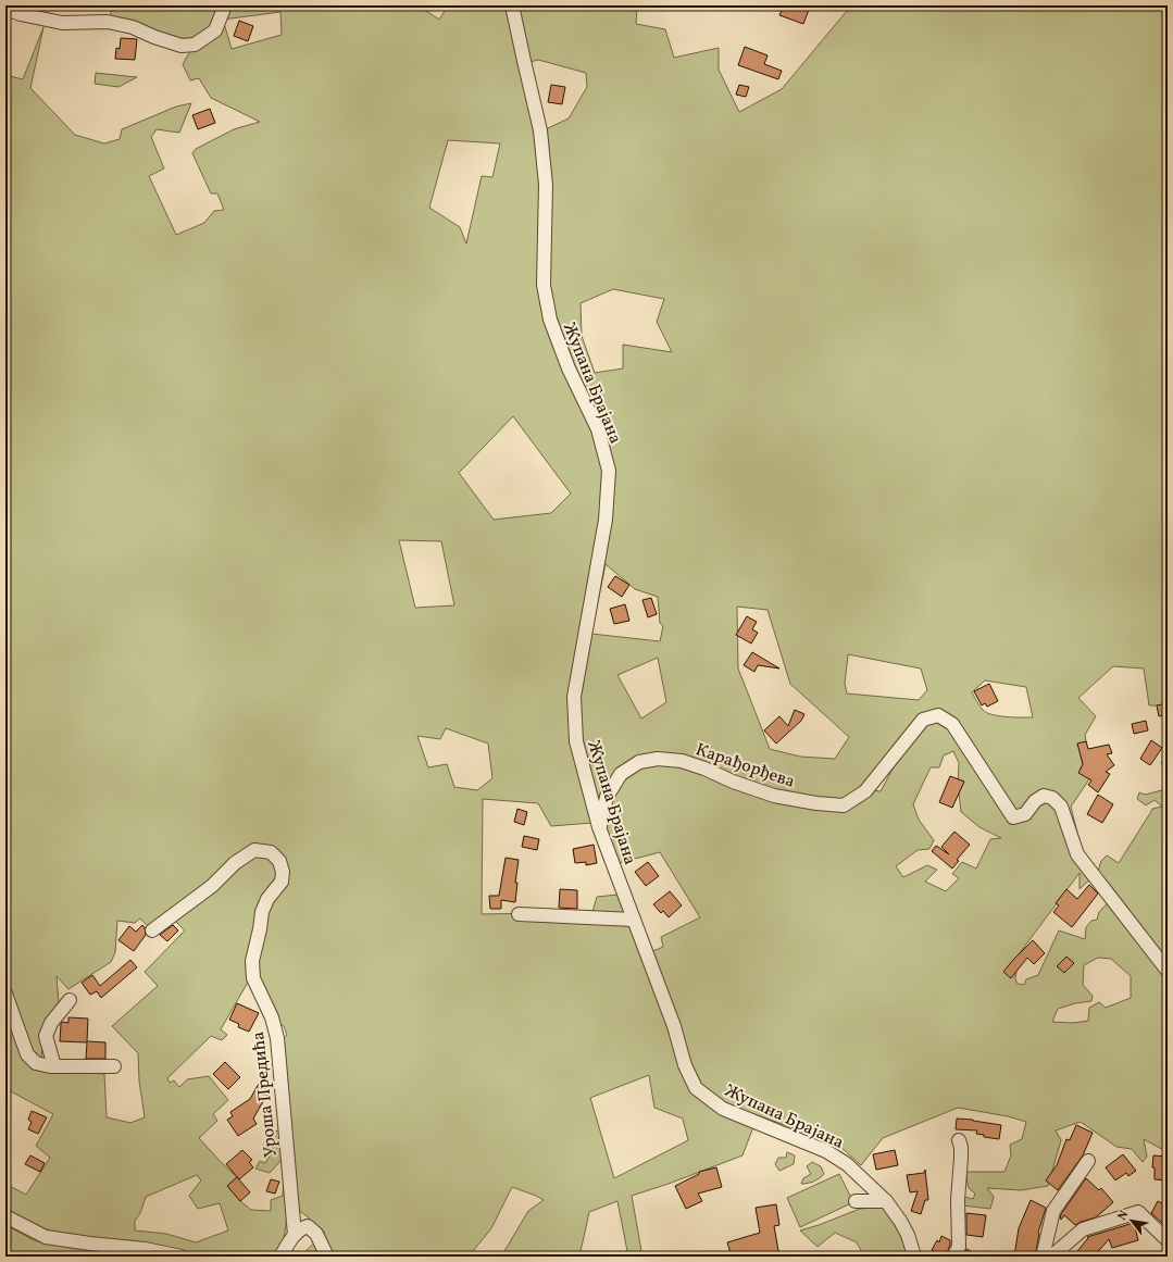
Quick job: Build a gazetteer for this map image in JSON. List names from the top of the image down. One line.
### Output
{"streets":{"street":["Жупана Брајана","Карађорђева","Уроша Предића"]},"crossings":[["Жупана Брајана","Карађорђева"]],"north":"top left"}
